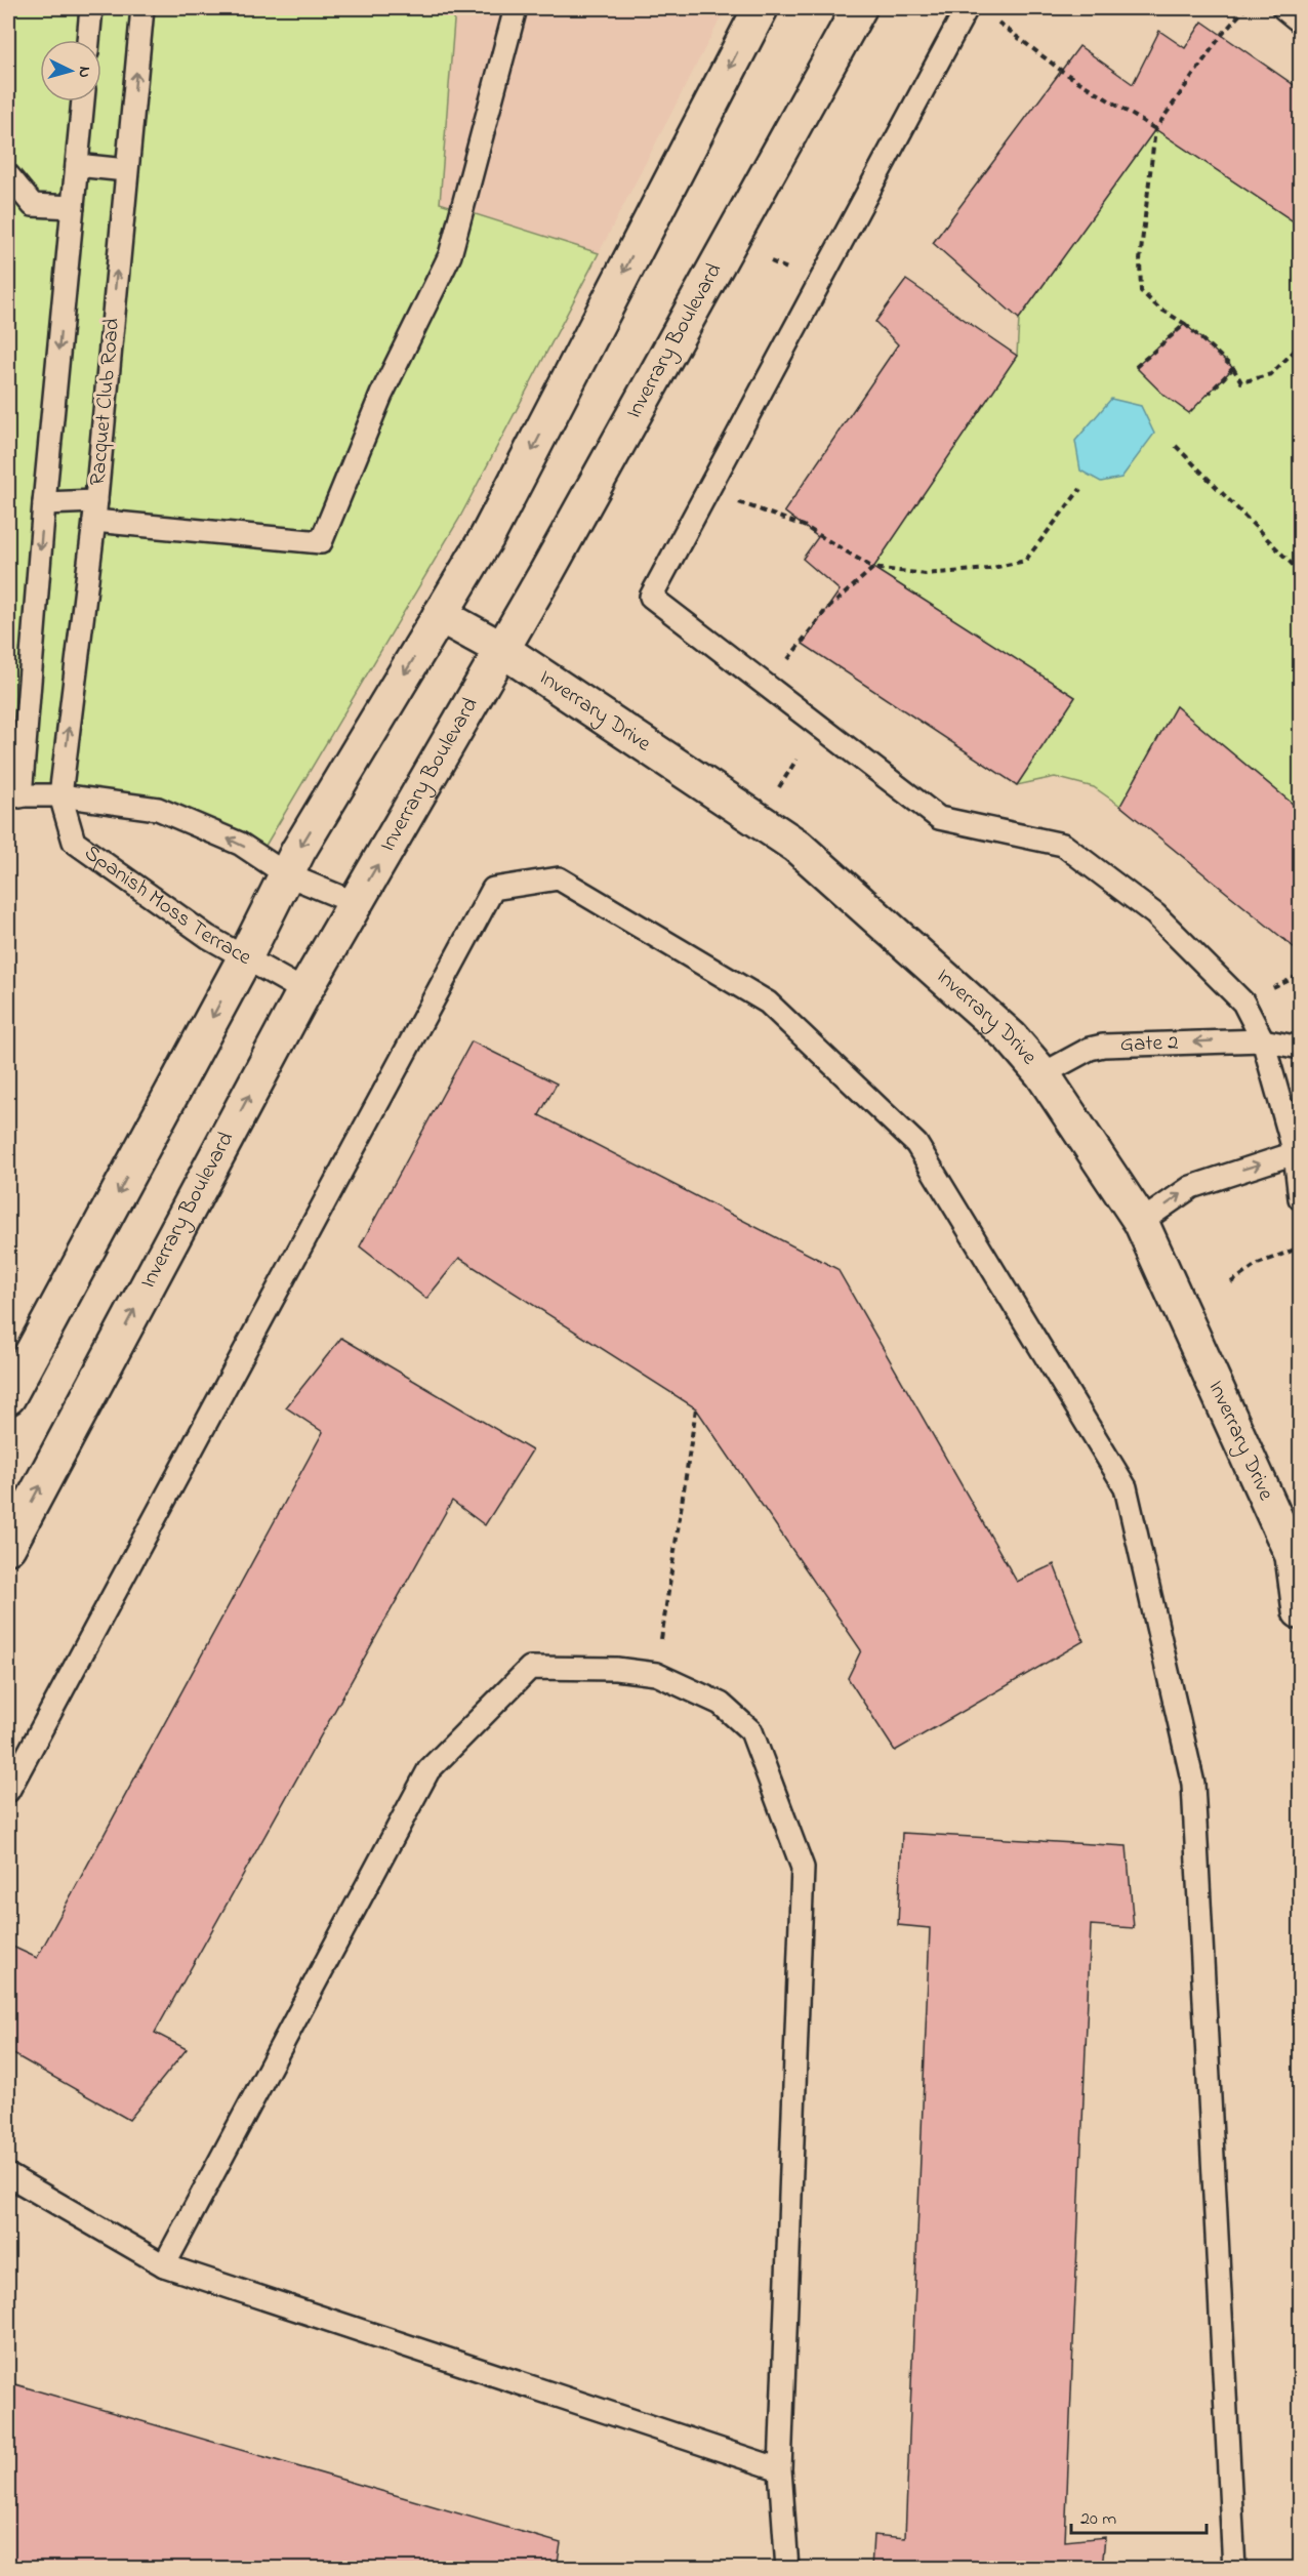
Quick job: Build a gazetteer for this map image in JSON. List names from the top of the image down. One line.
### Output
{"streets":{"street":["Inverrary Boulevard","Inverrary Drive"],"lane":["Racquet Club Road","Spanish Moss Terrace","Gate 2"]},"crossings":[["Inverrary Boulevard","Inverrary Drive"],["Inverrary Boulevard","Spanish Moss Terrace"],["Racquet Club Road","Spanish Moss Terrace"],["Inverrary Drive","Gate 2"]],"scale_bar":"20 m","north":"right"}
